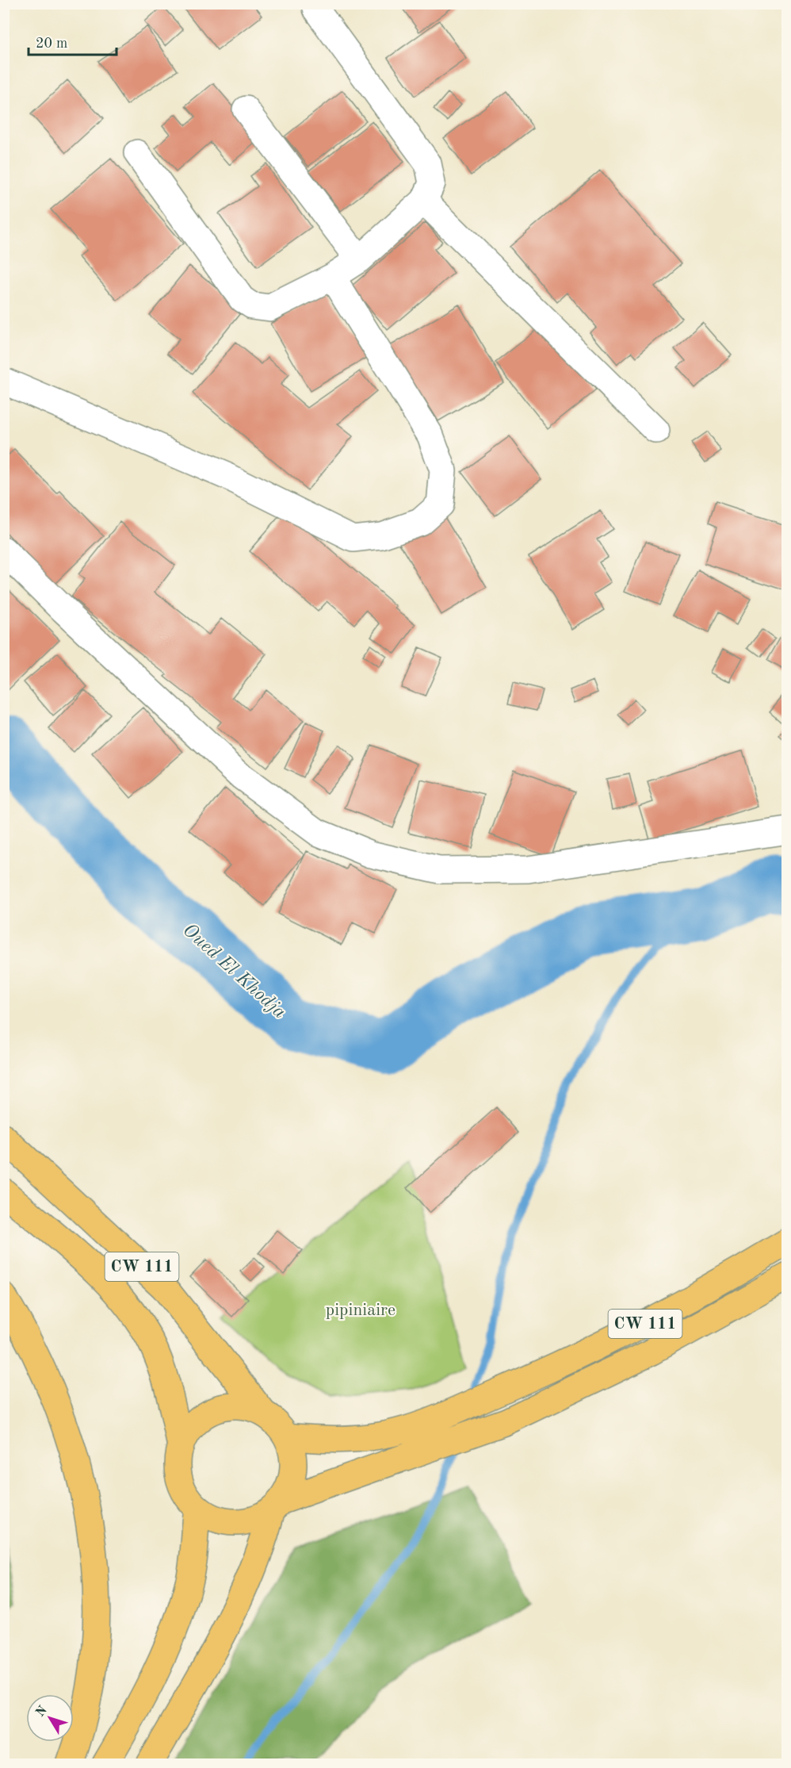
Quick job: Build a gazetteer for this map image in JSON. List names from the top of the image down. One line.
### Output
{"streets":{"highway":["CW 111"]},"water":["Oued El Khodja"],"parks":["pipiniaire"],"scale_bar":"20 m","north":"top left"}
